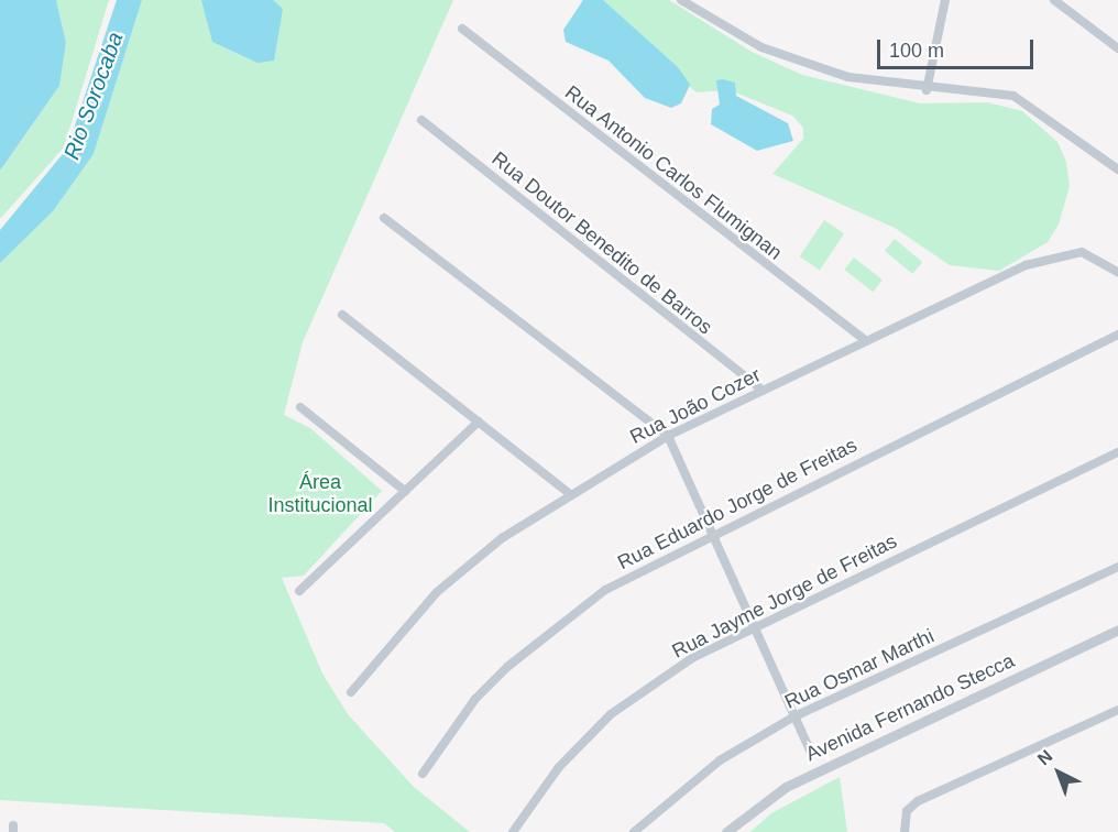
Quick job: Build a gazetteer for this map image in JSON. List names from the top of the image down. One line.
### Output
{"streets":{"street":["Rua Antonio Carlos Flumignan","Rua Doutor Benedito de Barros","Rua João Cozer","Rua Eduardo Jorge de Freitas","Rua Jayme Jorge de Freitas","Rua Osmar Marthi","Avenida Fernando Stecca"]},"crossings":[["Rua Antonio Carlos Flumignan","Rua João Cozer"],["Rua Doutor Benedito de Barros","Rua João Cozer"]],"water":["Rio Sorocaba"],"parks":["Área Institucional"],"scale_bar":"100 m","north":"top left"}
